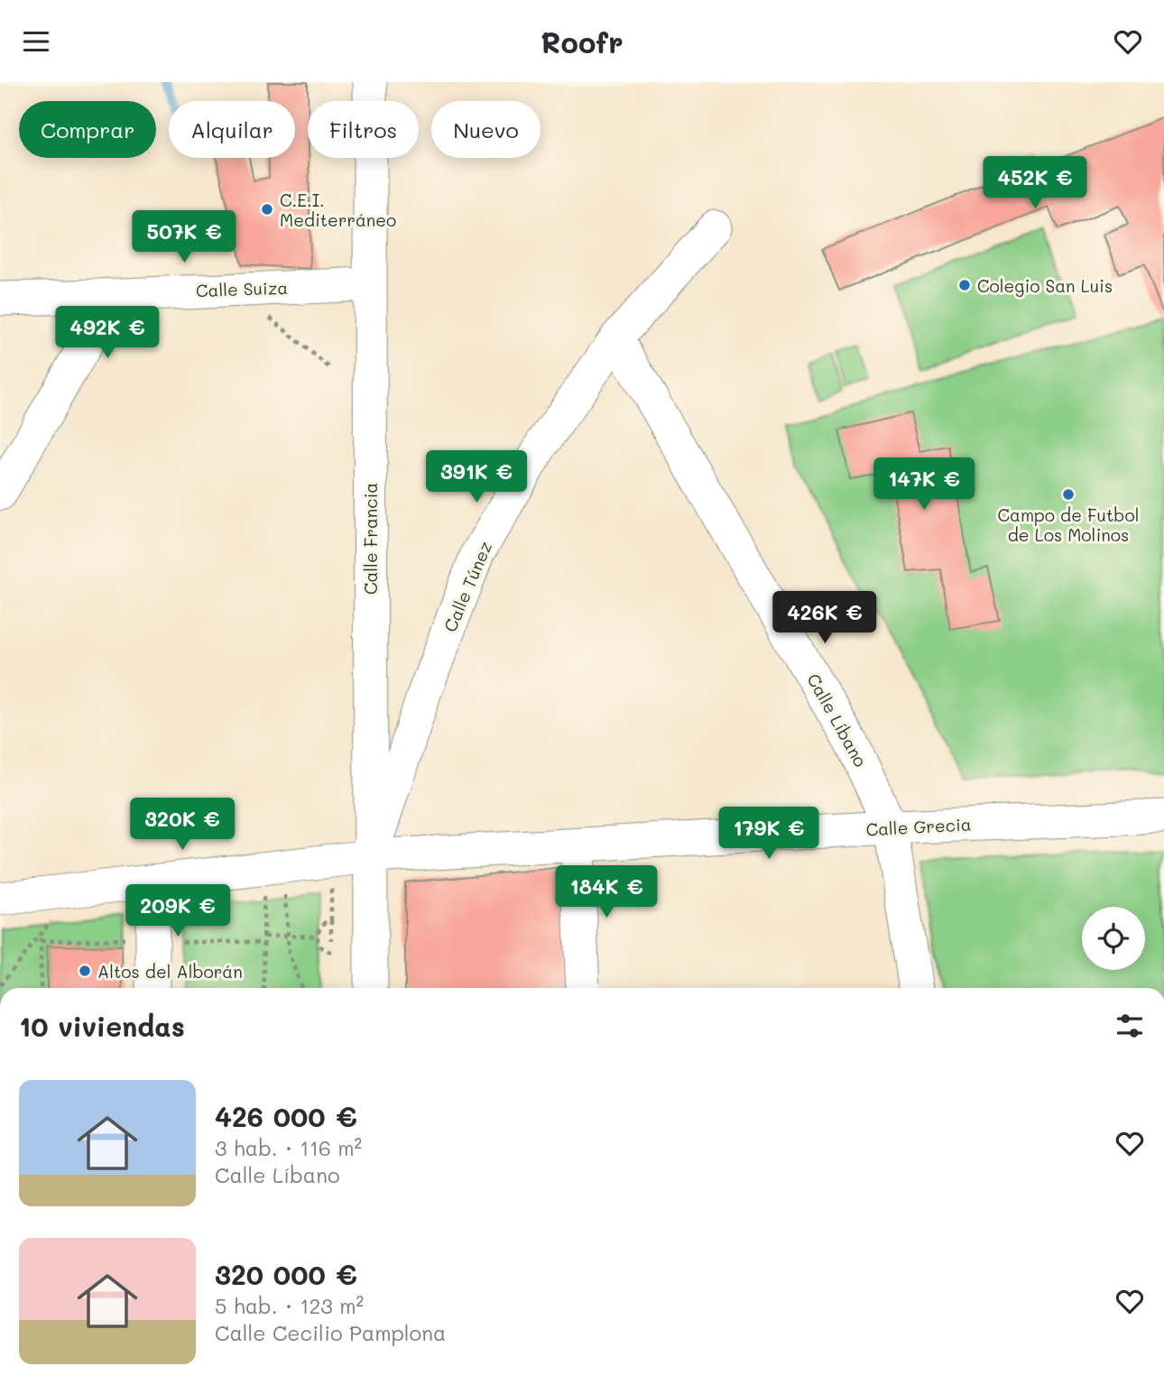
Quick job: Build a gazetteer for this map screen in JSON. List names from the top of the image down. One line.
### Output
{"streets":{"street":["Calle Suiza","Calle Francia","Calle Túnez","Calle Líbano","Calle Grecia"]},"crossings":[["Calle Suiza","Calle Francia"],["Calle Francia","Calle Túnez"],["Calle Francia","Calle Grecia"],["Calle Túnez","Calle Líbano"],["Calle Túnez","Calle Grecia"],["Calle Líbano","Calle Grecia"]],"places":["C.E.I. Mediterráneo","Colegio San Luis","Campo de Futbol de Los Molinos","Altos del Alborán"],"page":{"header":"Roofr","chip":["Comprar","Alquilar","Filtros","Nuevo"],"price":["452K €","507K €","492K €","391K €","147K €","426K €","320K €","179K €","184K €","209K €"],"heading":"10 viviendas","list":[{"name":"426 000 €","note":"3 hab. · 116 m² · Calle Líbano"},{"name":"320 000 €","note":"5 hab. · 123 m² · Calle Cecilio Pamplona"}]}}
